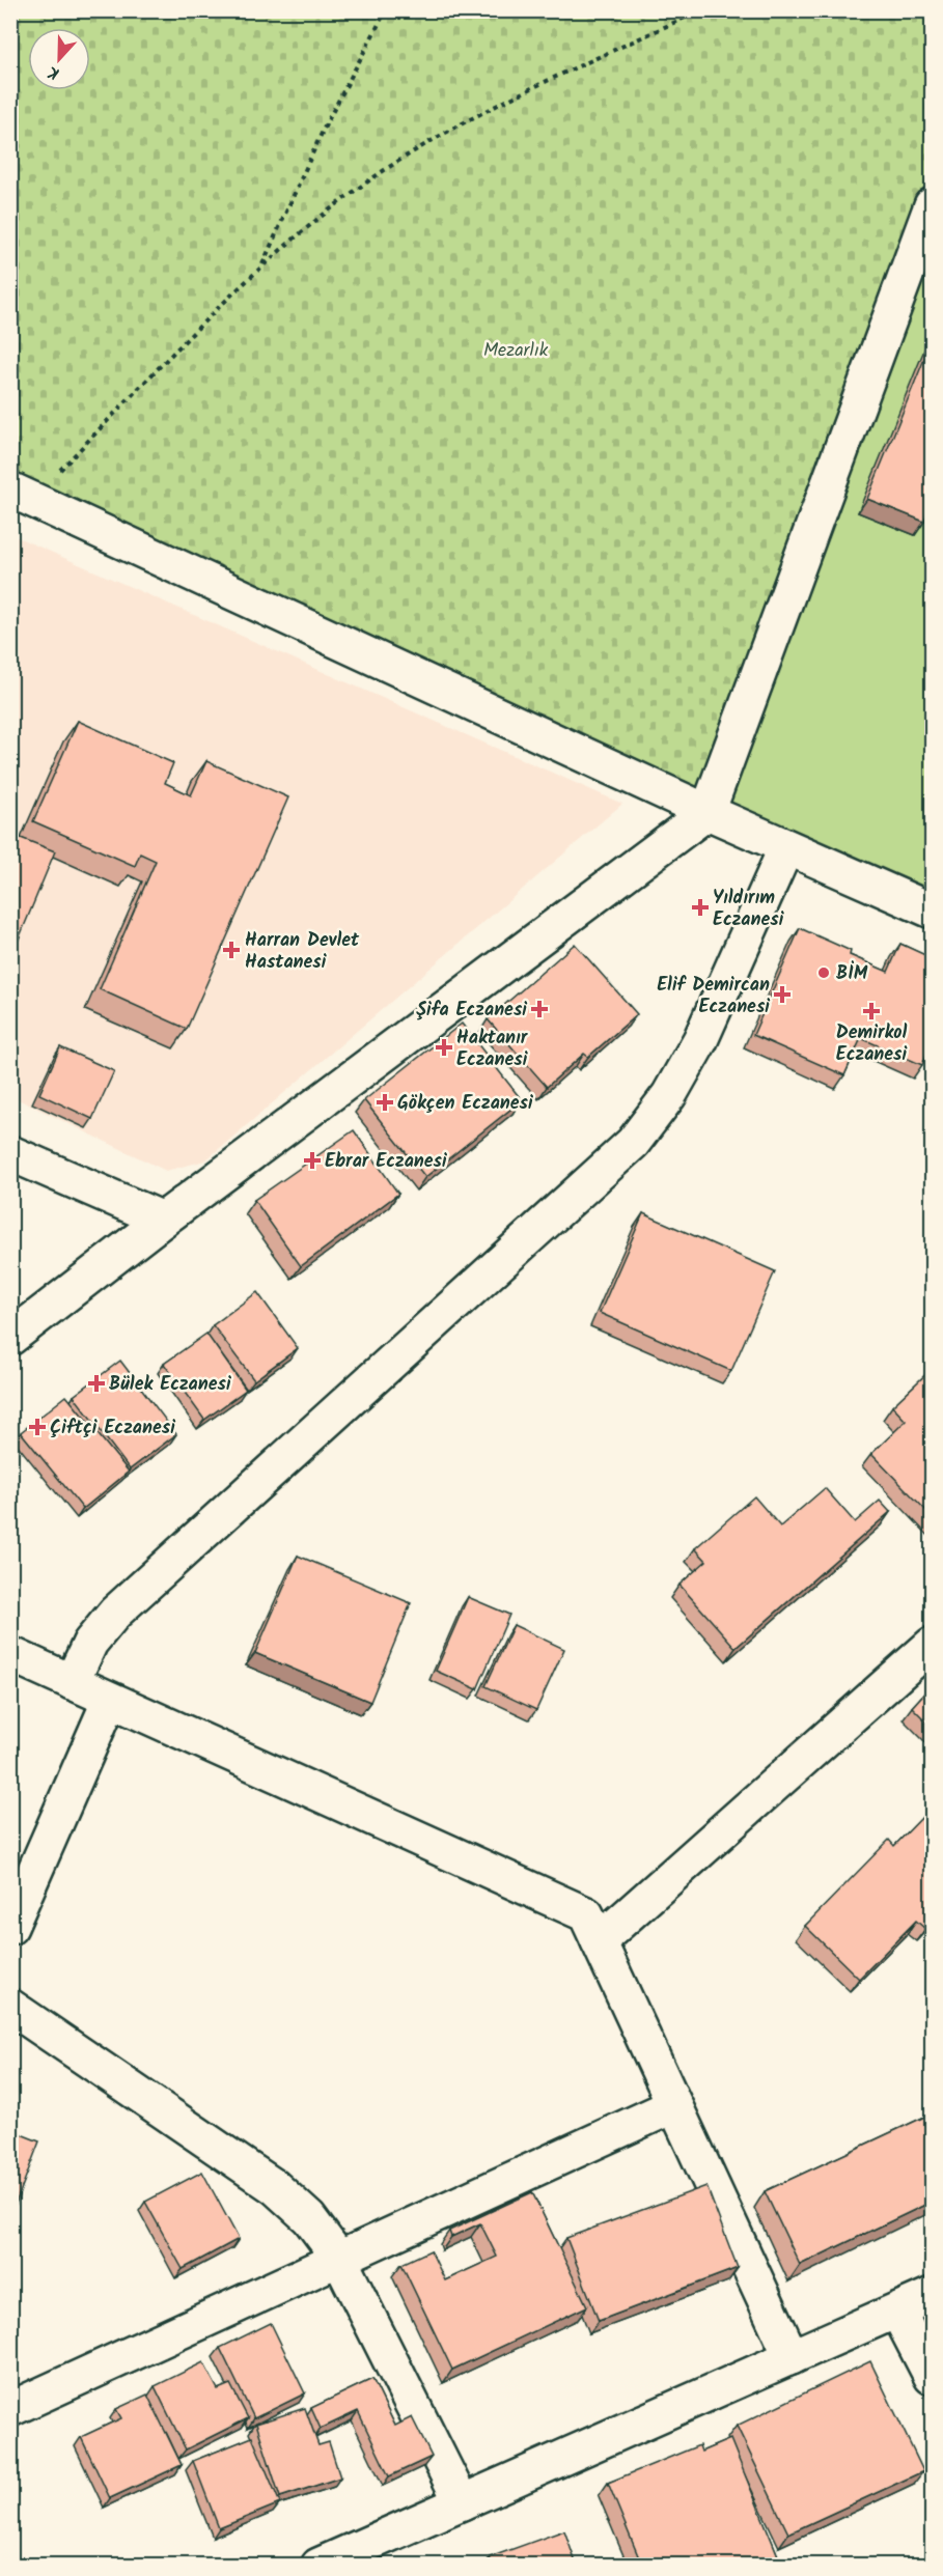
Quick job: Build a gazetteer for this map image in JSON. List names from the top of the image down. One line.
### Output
{"parks":["Mezarlık"],"places":{"health":["Yıldırım Eczanesi","Harran Devlet Hastanesi","Elif Demircan Eczanesi","Şifa Eczanesi","Demirkol Eczanesi","Haktanır Eczanesi","Gökçen Eczanesi","Ebrar Eczanesi","Bülek Eczanesi","Çiftçi Eczanesi"],"other":["BİM"]},"north":"bottom"}
